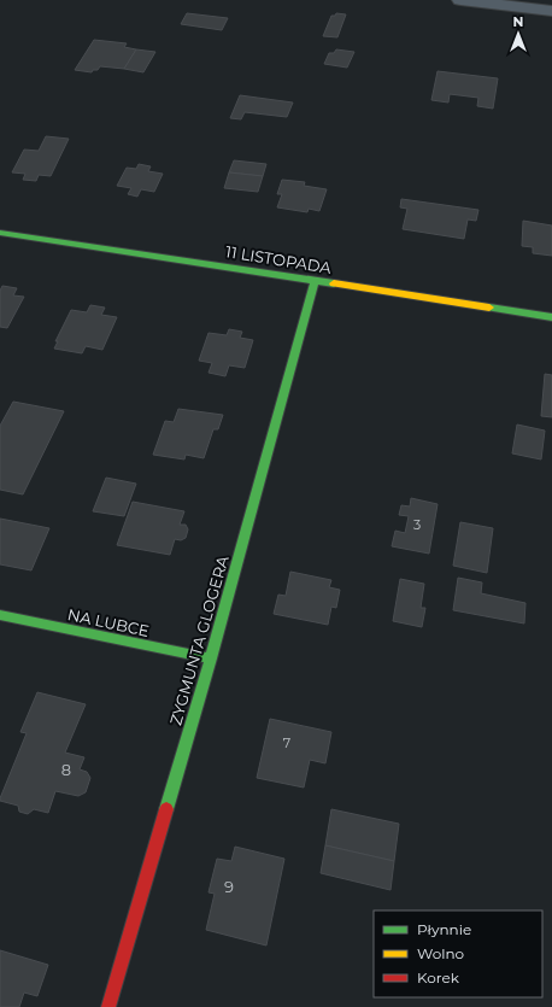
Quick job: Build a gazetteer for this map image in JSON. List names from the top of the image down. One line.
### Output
{"streets":{"street":["11 LISTOPADA","NA LUBCE","ZYGMUNTA GLOGERA"]},"crossings":[["11 LISTOPADA","ZYGMUNTA GLOGERA"],["NA LUBCE","ZYGMUNTA GLOGERA"]],"house_numbers":["3","7","8","9"],"legend":["Płynnie","Wolno","Korek"],"north":"top"}
